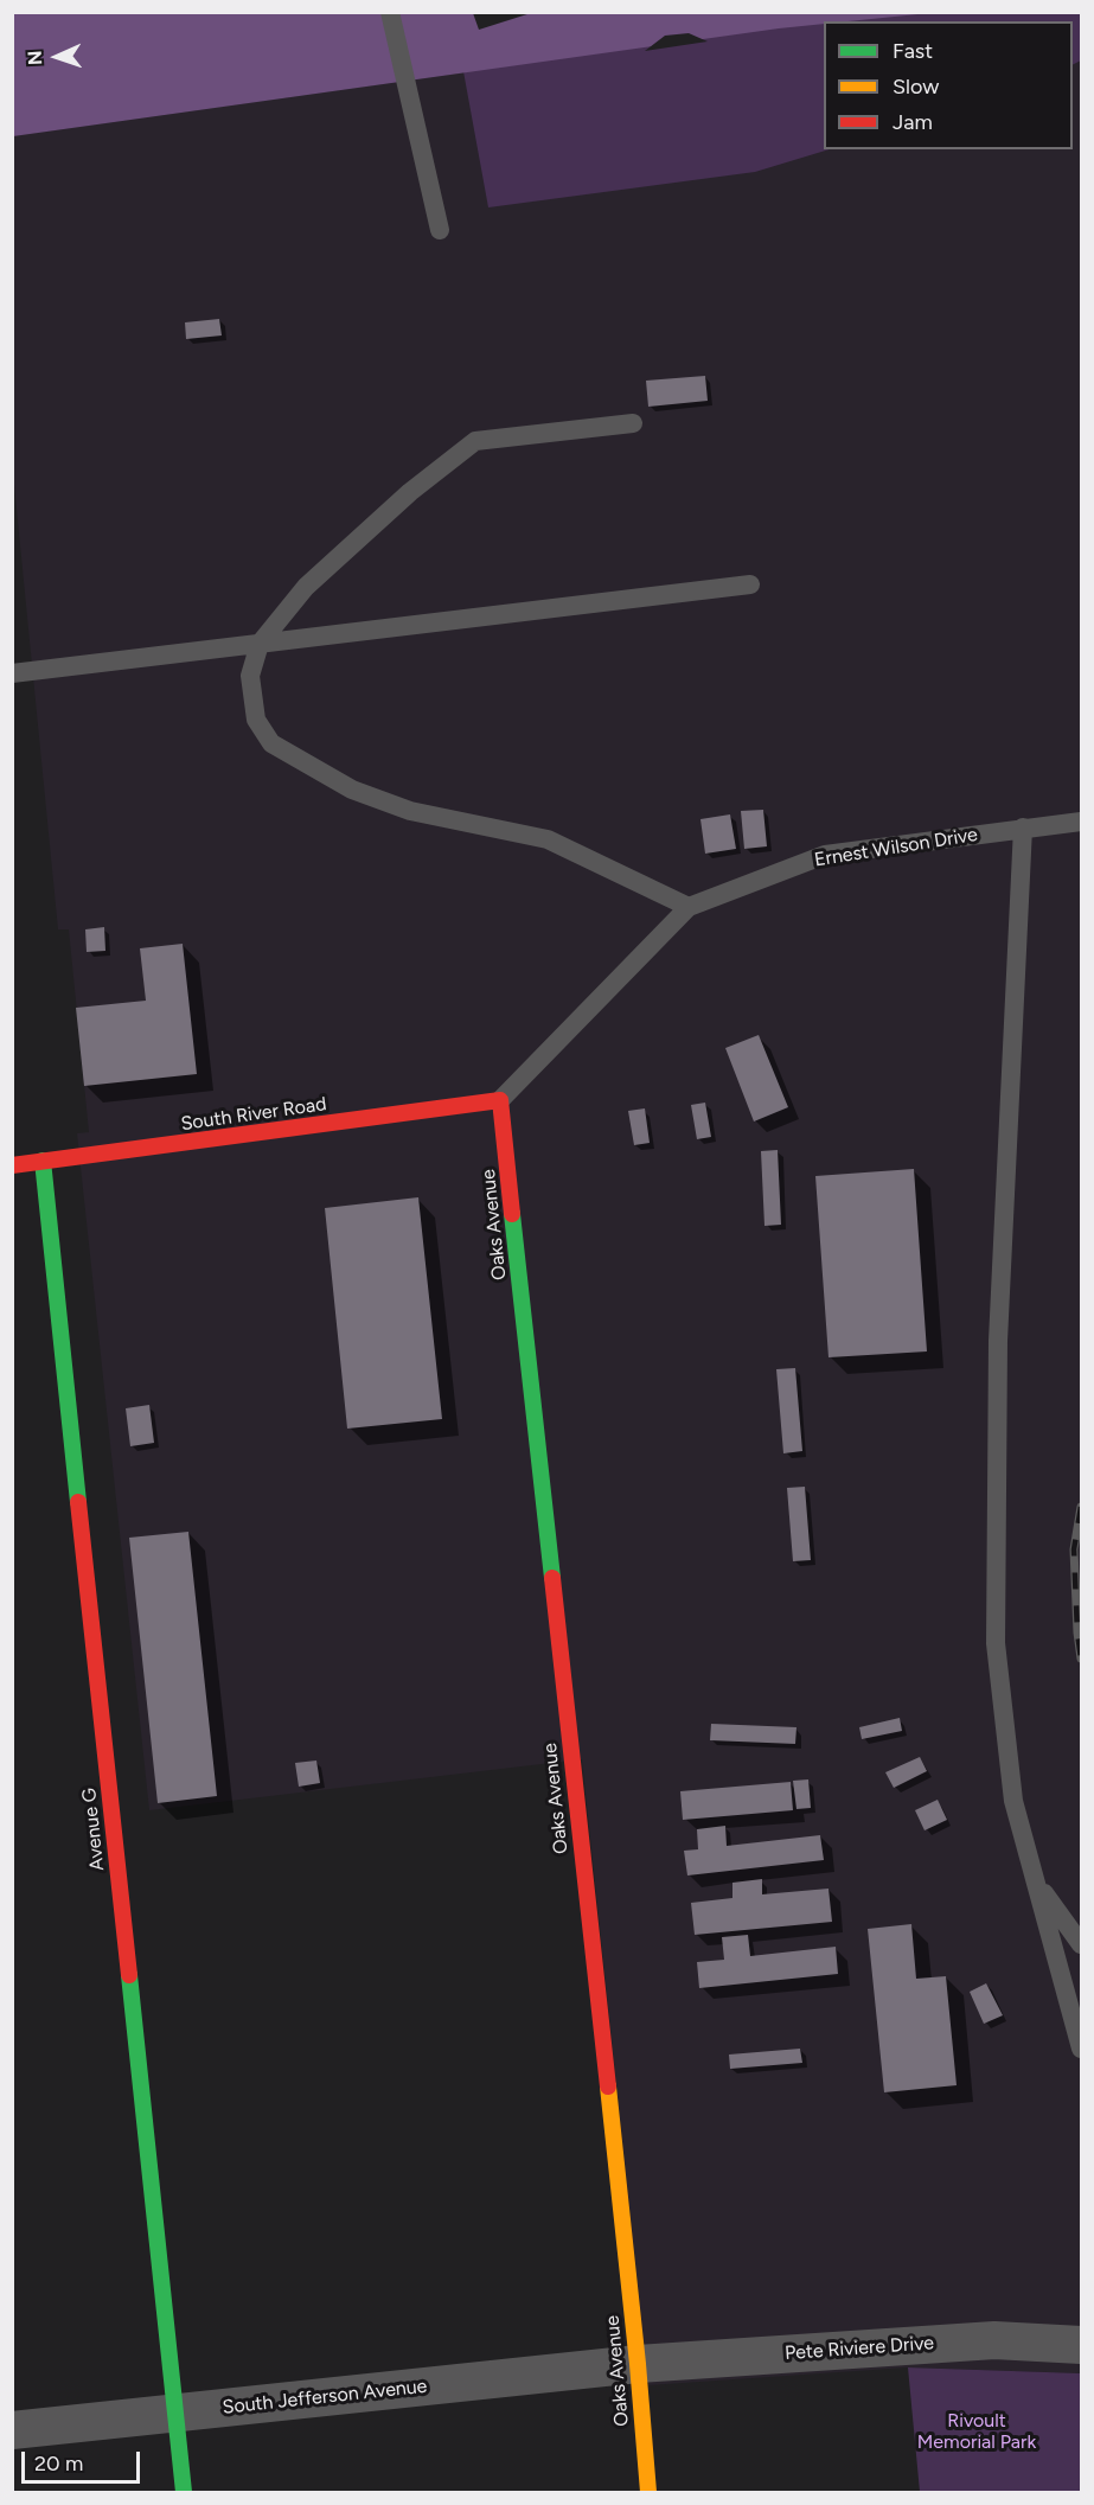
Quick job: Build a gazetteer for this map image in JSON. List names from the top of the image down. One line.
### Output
{"streets":{"street":["South River Road","Oaks Avenue","Avenue G","Pete Riviere Drive","South Jefferson Avenue"],"lane":["Ernest Wilson Drive"]},"crossings":[["Ernest Wilson Drive","South River Road"],["Ernest Wilson Drive","Oaks Avenue"],["South River Road","Oaks Avenue"],["South River Road","Avenue G"],["Oaks Avenue","Pete Riviere Drive"],["Oaks Avenue","South Jefferson Avenue"],["Avenue G","South Jefferson Avenue"],["Pete Riviere Drive","South Jefferson Avenue"]],"parks":["Rivoult Memorial Park"],"legend":["Fast","Slow","Jam"],"scale_bar":"20 m","north":"left"}
